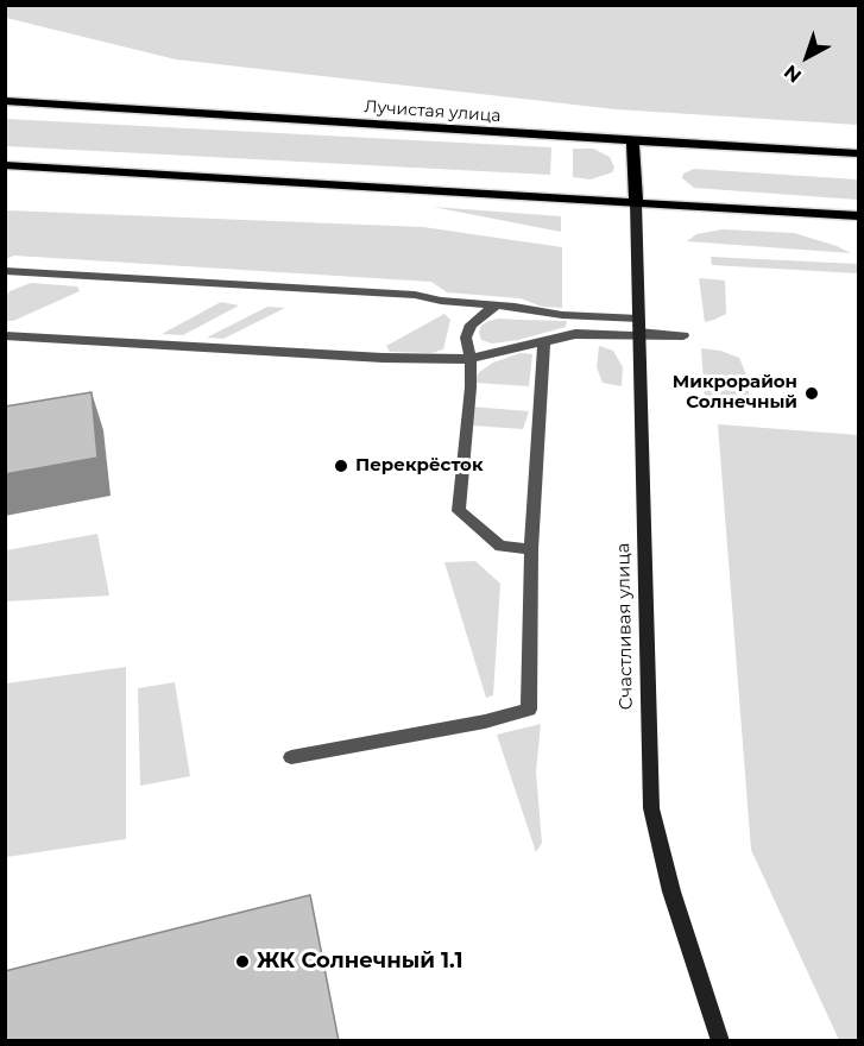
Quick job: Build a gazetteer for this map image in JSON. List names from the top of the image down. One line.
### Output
{"streets":{"main road":["Лучистая улица"],"street":["Счастливая улица"]},"places":["Микрорайон Солнечный","Перекрёсток","ЖК Солнечный 1.1"],"north":"bottom left"}
